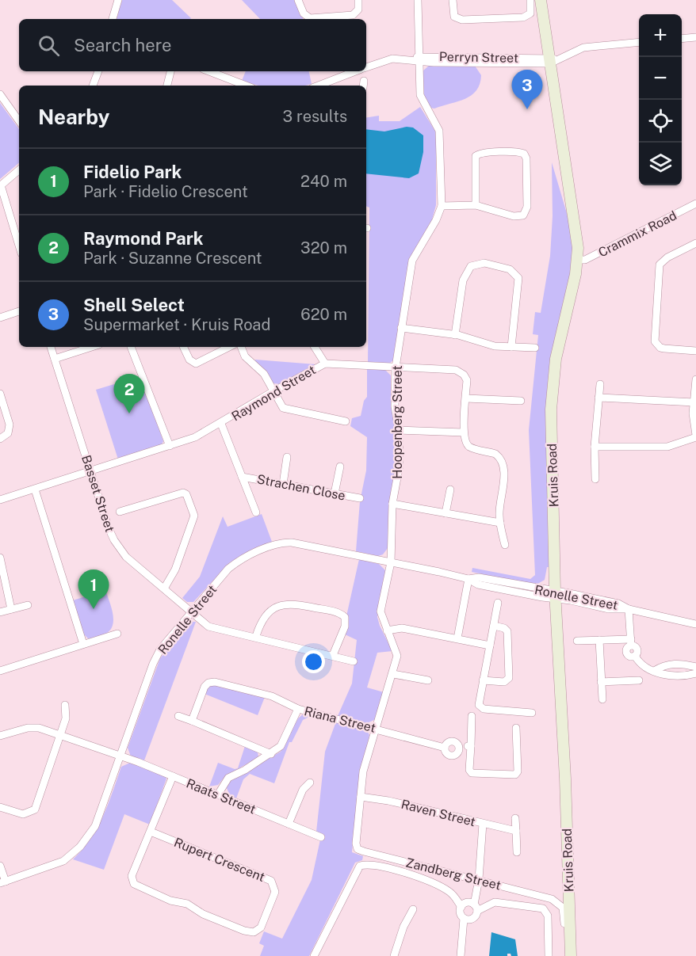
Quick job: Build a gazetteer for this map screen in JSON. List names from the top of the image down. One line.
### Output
{"streets":{"street":["Perryn Street","Crammix Road","Raymond Street","Hoopenberg Street","Kruis Road","Strachen Close","Basset Street","Ronelle Street","Riana Street","Raats Street","Raven Street","Rupert Crescent","Zandberg Street"]},"crossings":[["Perryn Street","Hoopenberg Street"],["Perryn Street","Kruis Road"],["Crammix Road","Kruis Road"],["Raymond Street","Hoopenberg Street"],["Raymond Street","Basset Street"],["Hoopenberg Street","Ronelle Street"],["Hoopenberg Street","Riana Street"],["Hoopenberg Street","Raven Street"],["Hoopenberg Street","Zandberg Street"],["Kruis Road","Ronelle Street"],["Basset Street","Ronelle Street"],["Ronelle Street","Raats Street"],["Riana Street","Raats Street"],["Raats Street","Rupert Crescent"]],"page":{"map_buttons":["+","−"],"search":"Search here","pins":["3","2","1"],"heading":["Nearby","3 results"],"list":[{"mark":"1","name":"Fidelio Park","note":"Park · Fidelio Crescent","value":"240 m"},{"mark":"2","name":"Raymond Park","note":"Park · Suzanne Crescent","value":"320 m"},{"mark":"3","name":"Shell Select","note":"Supermarket · Kruis Road","value":"620 m"}]}}
